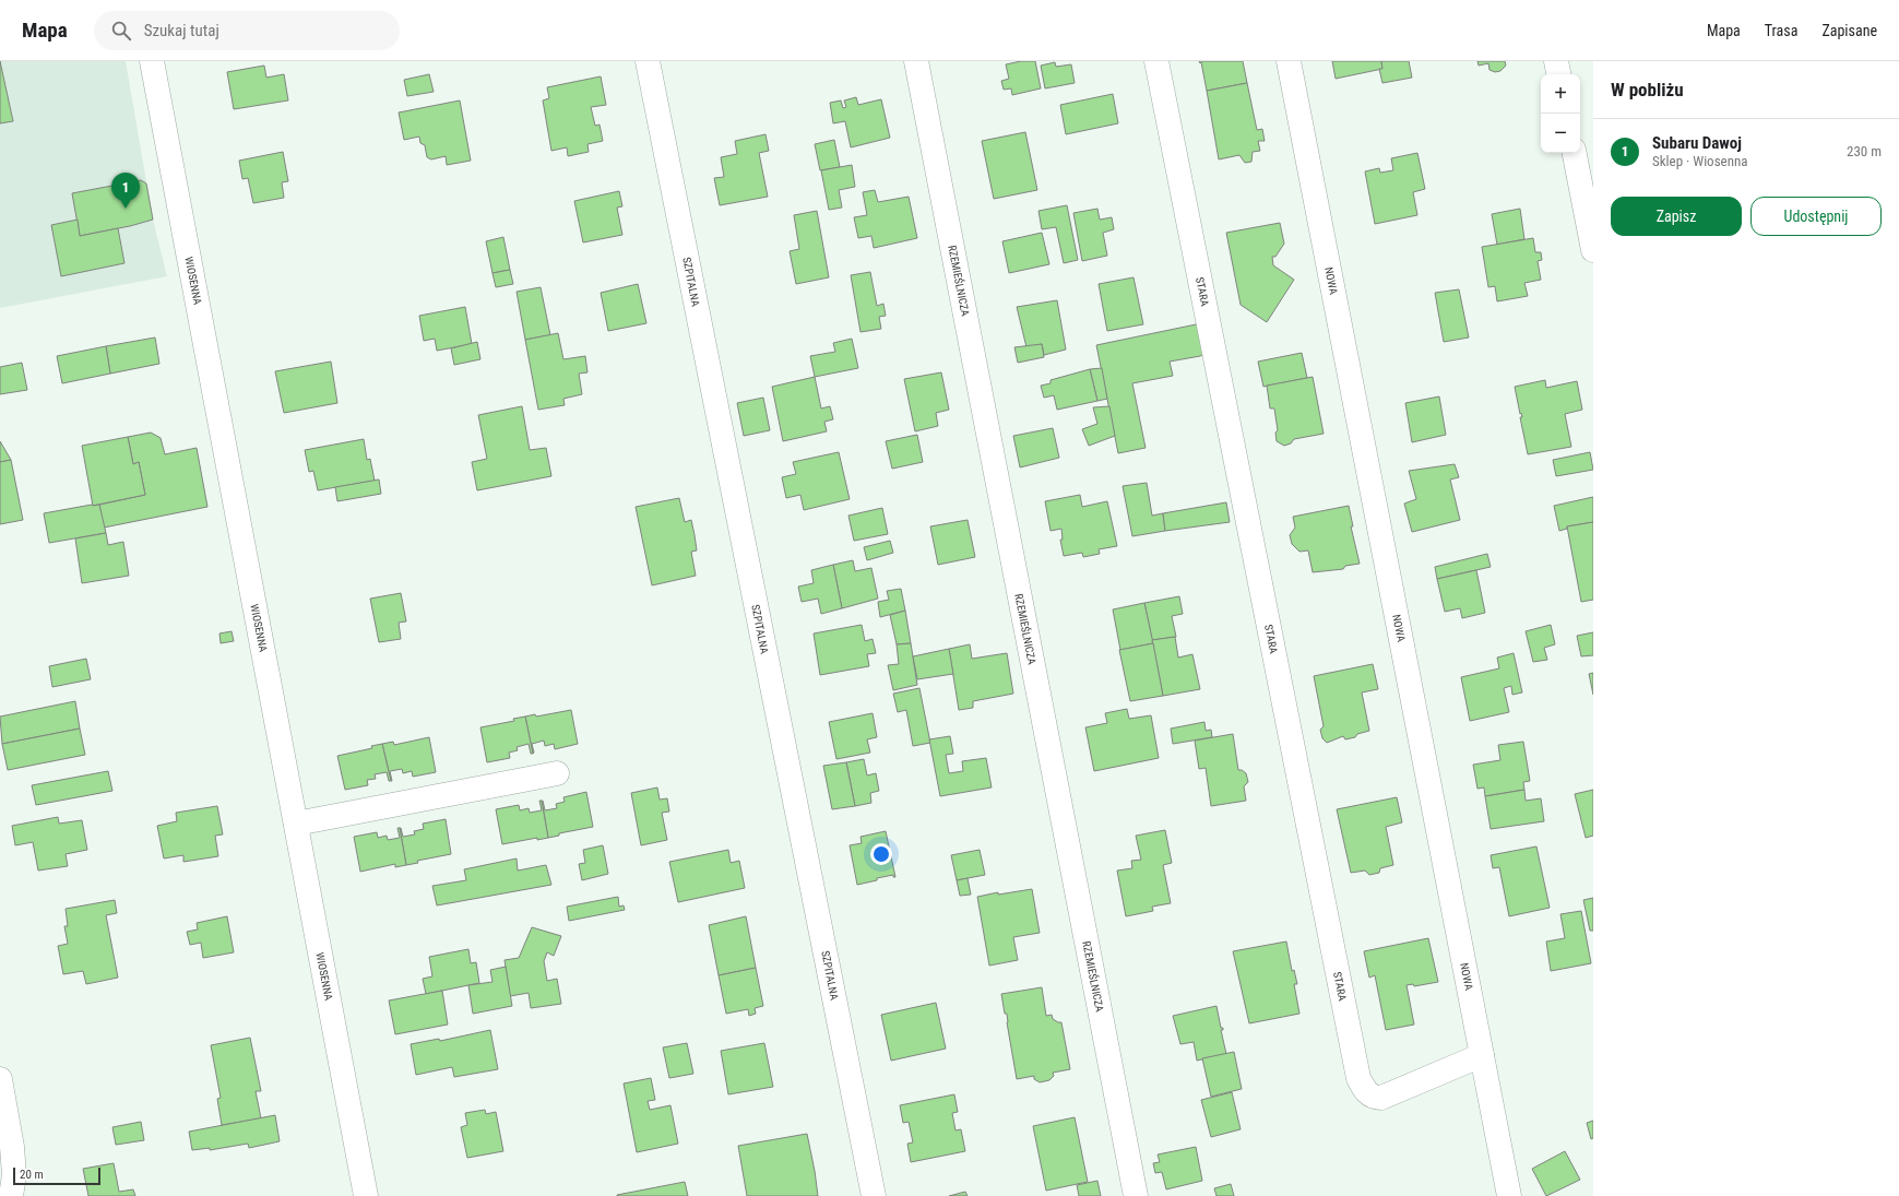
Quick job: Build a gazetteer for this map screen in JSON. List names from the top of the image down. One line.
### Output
{"streets":{"street":["WIOSENNA","RZEMIEŚLNICZA","NOWA","SZPITALNA","STARA"]},"crossings":[["NOWA","STARA"]],"scale_bar":"20 m","page":{"header":"Mapa","search":"Szukaj tutaj","nav":["Mapa","Trasa","Zapisane"],"heading":"W pobliżu","map_buttons":["+","−"],"list":[{"mark":"1","name":"Subaru Dawoj","note":"Sklep · Wiosenna","value":"230 m"}],"pins":"1","buttons":["Zapisz","Udostępnij"],"scale":"20 m"}}
